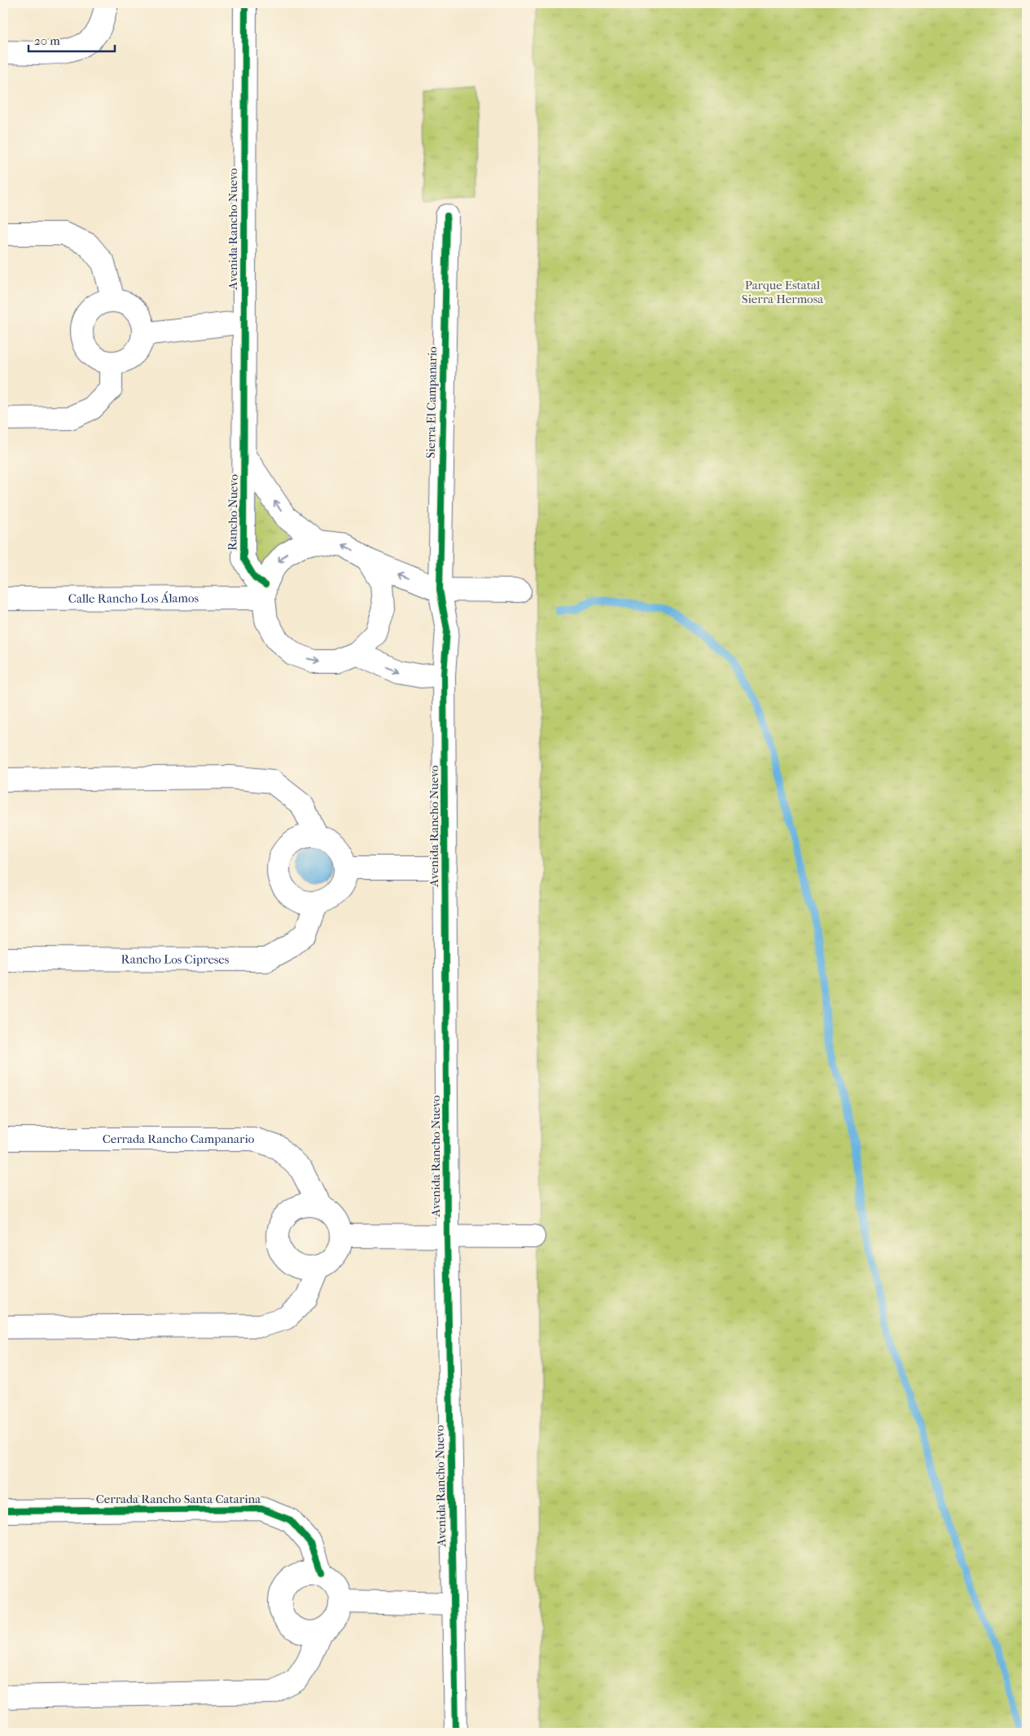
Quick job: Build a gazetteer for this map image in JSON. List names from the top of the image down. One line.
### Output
{"streets":{"street":["Avenida Rancho Nuevo","Sierra El Campanario","Rancho Nuevo","Calle Rancho Los Álamos","Rancho Los Cipreses","Cerrada Rancho Campanario","Cerrada Rancho Santa Catarina"]},"crossings":[["Avenida Rancho Nuevo","Sierra El Campanario"],["Avenida Rancho Nuevo","Rancho Nuevo"],["Rancho Nuevo","Calle Rancho Los Álamos"]],"one_way":["Rancho Nuevo"],"parks":["Parque Estatal Sierra Hermosa"],"scale_bar":"20 m"}
